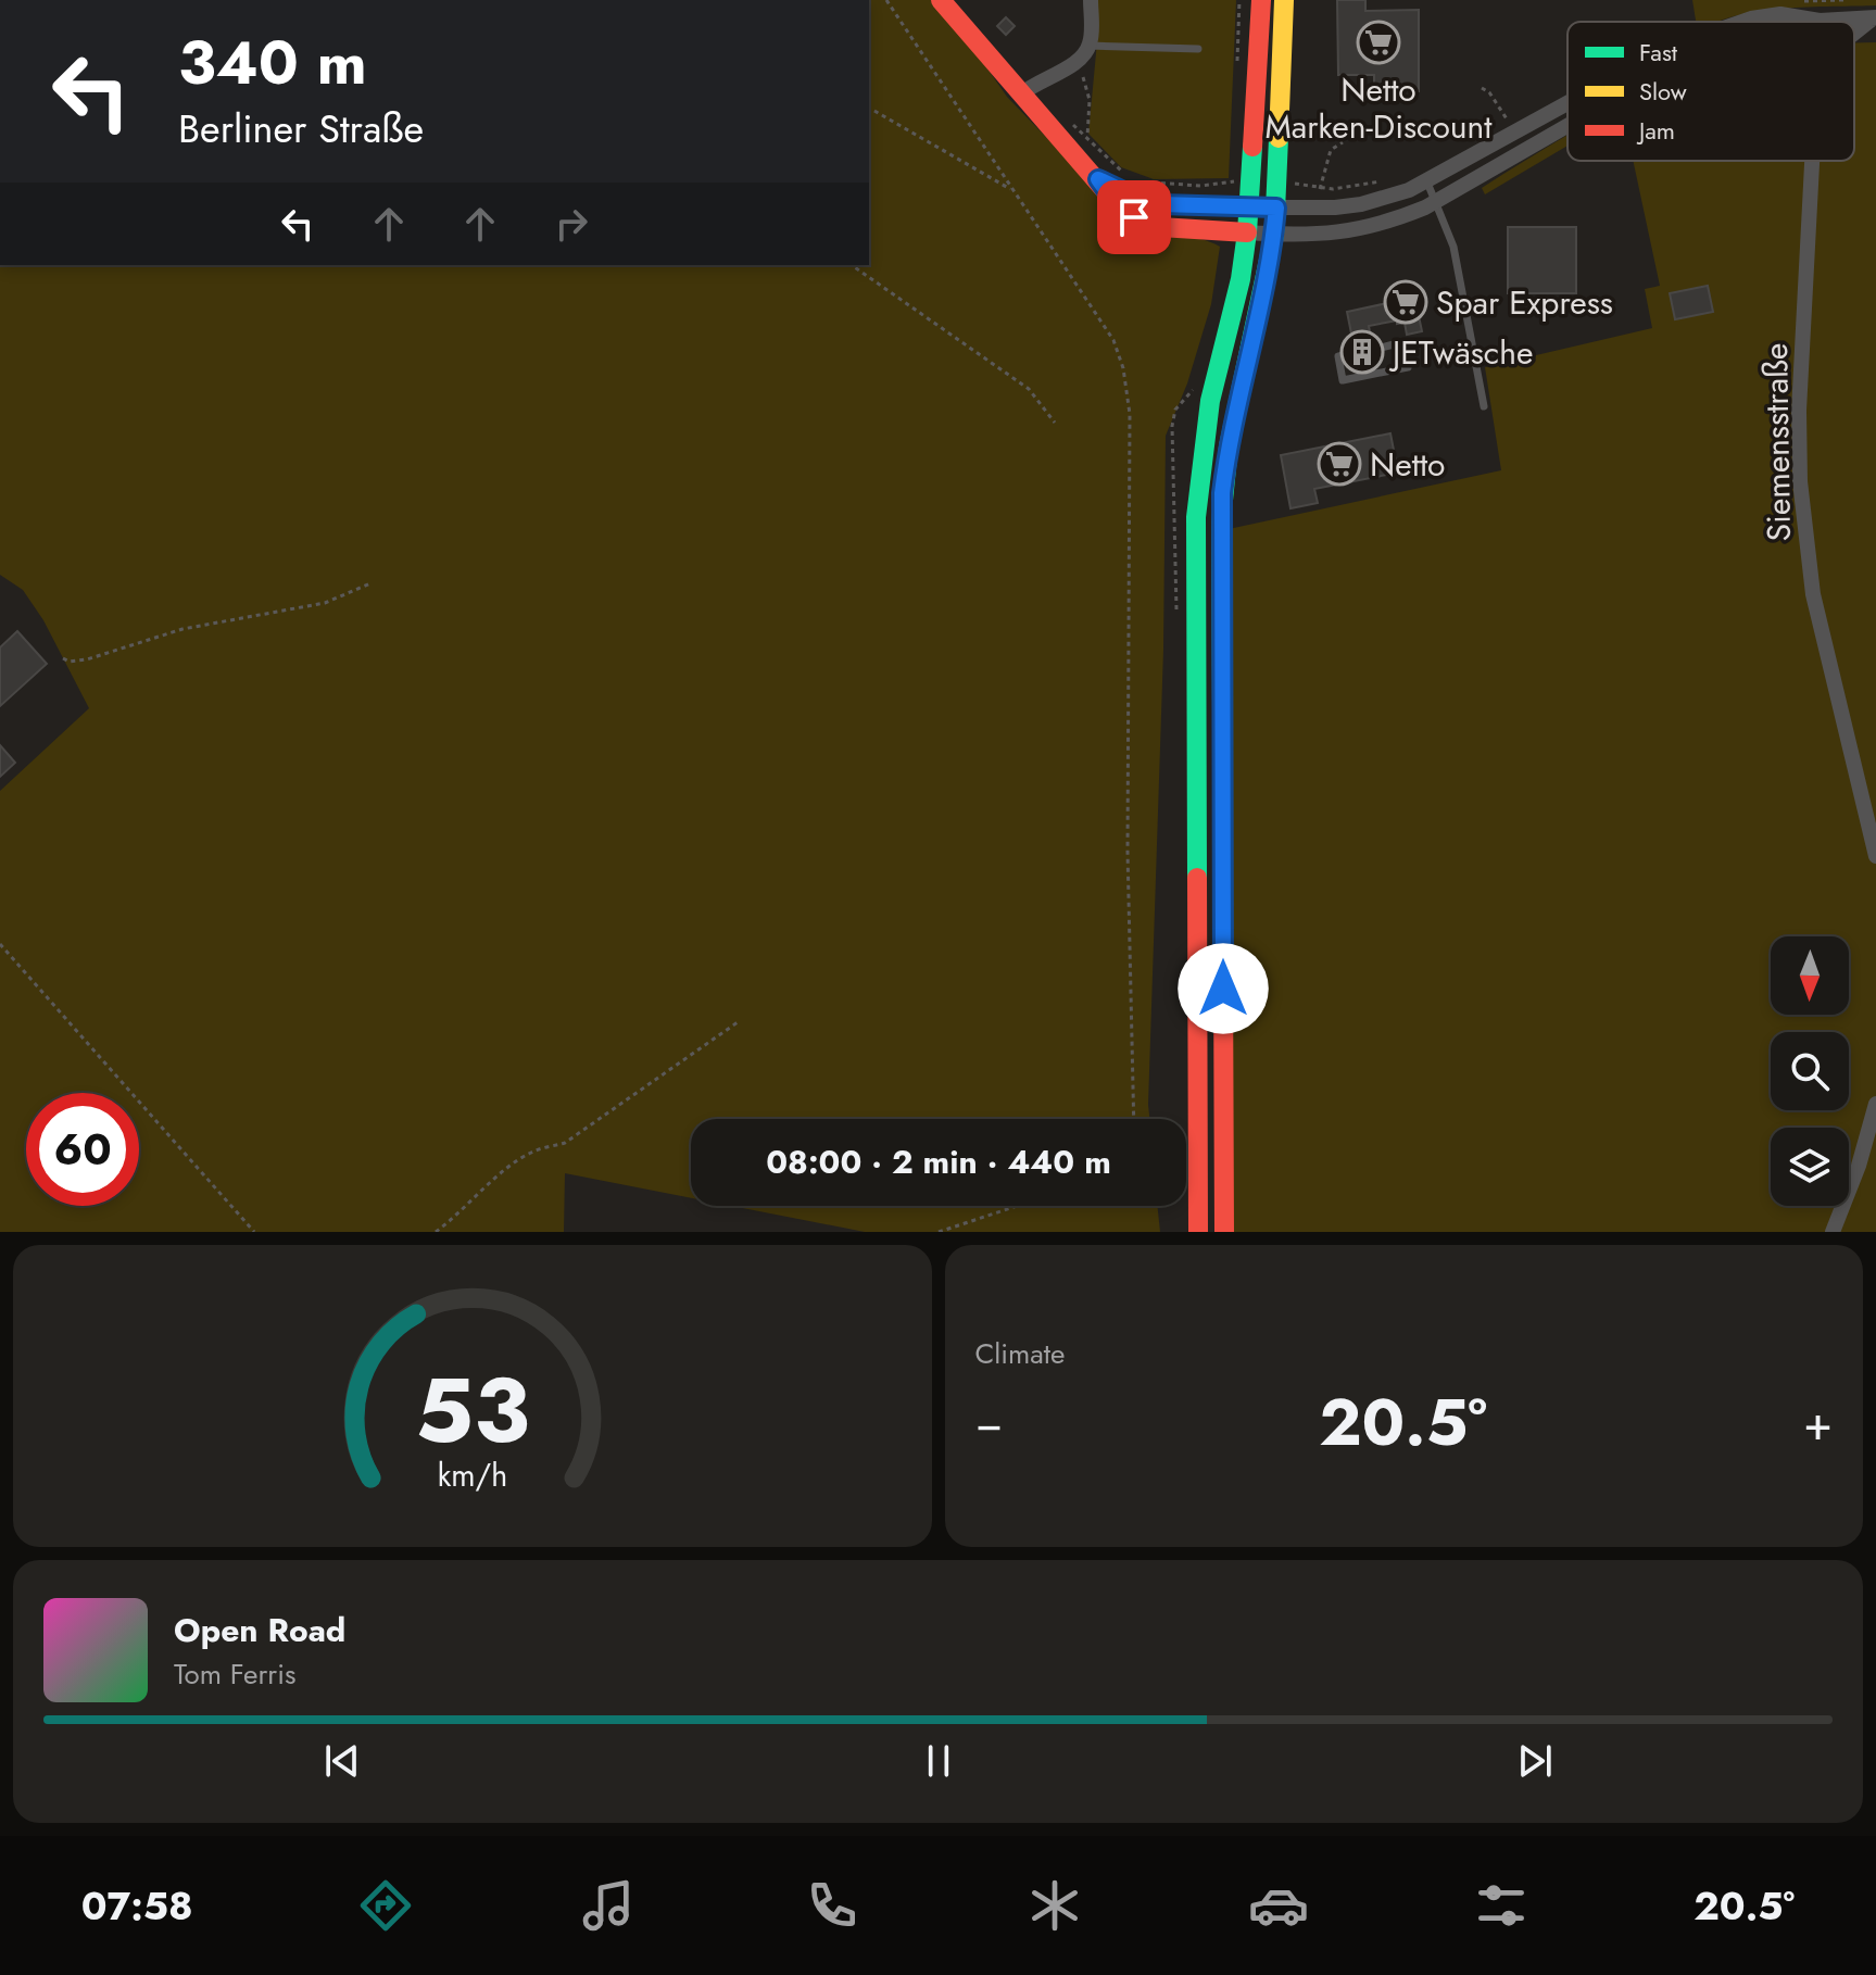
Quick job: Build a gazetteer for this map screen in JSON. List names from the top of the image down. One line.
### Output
{"streets":{"street":["Siemensstraße"]},"places":{"supermarket":["Netto Marken-Discount","Spar Express","Netto"],"building":["JETwäsche"]},"legend":["Fast","Slow","Jam"],"north":"bottom","page":{"turn":["340 m","Berliner Straße"],"limit":"60","trip":"08:00 · 2 min · 440 m","tile":"Climate","heat":["−","20.5°","+"],"song":["Open Road","Tom Ferris"],"tabs":["07:58","20.5°"],"gauge":["53","km/h"]}}
